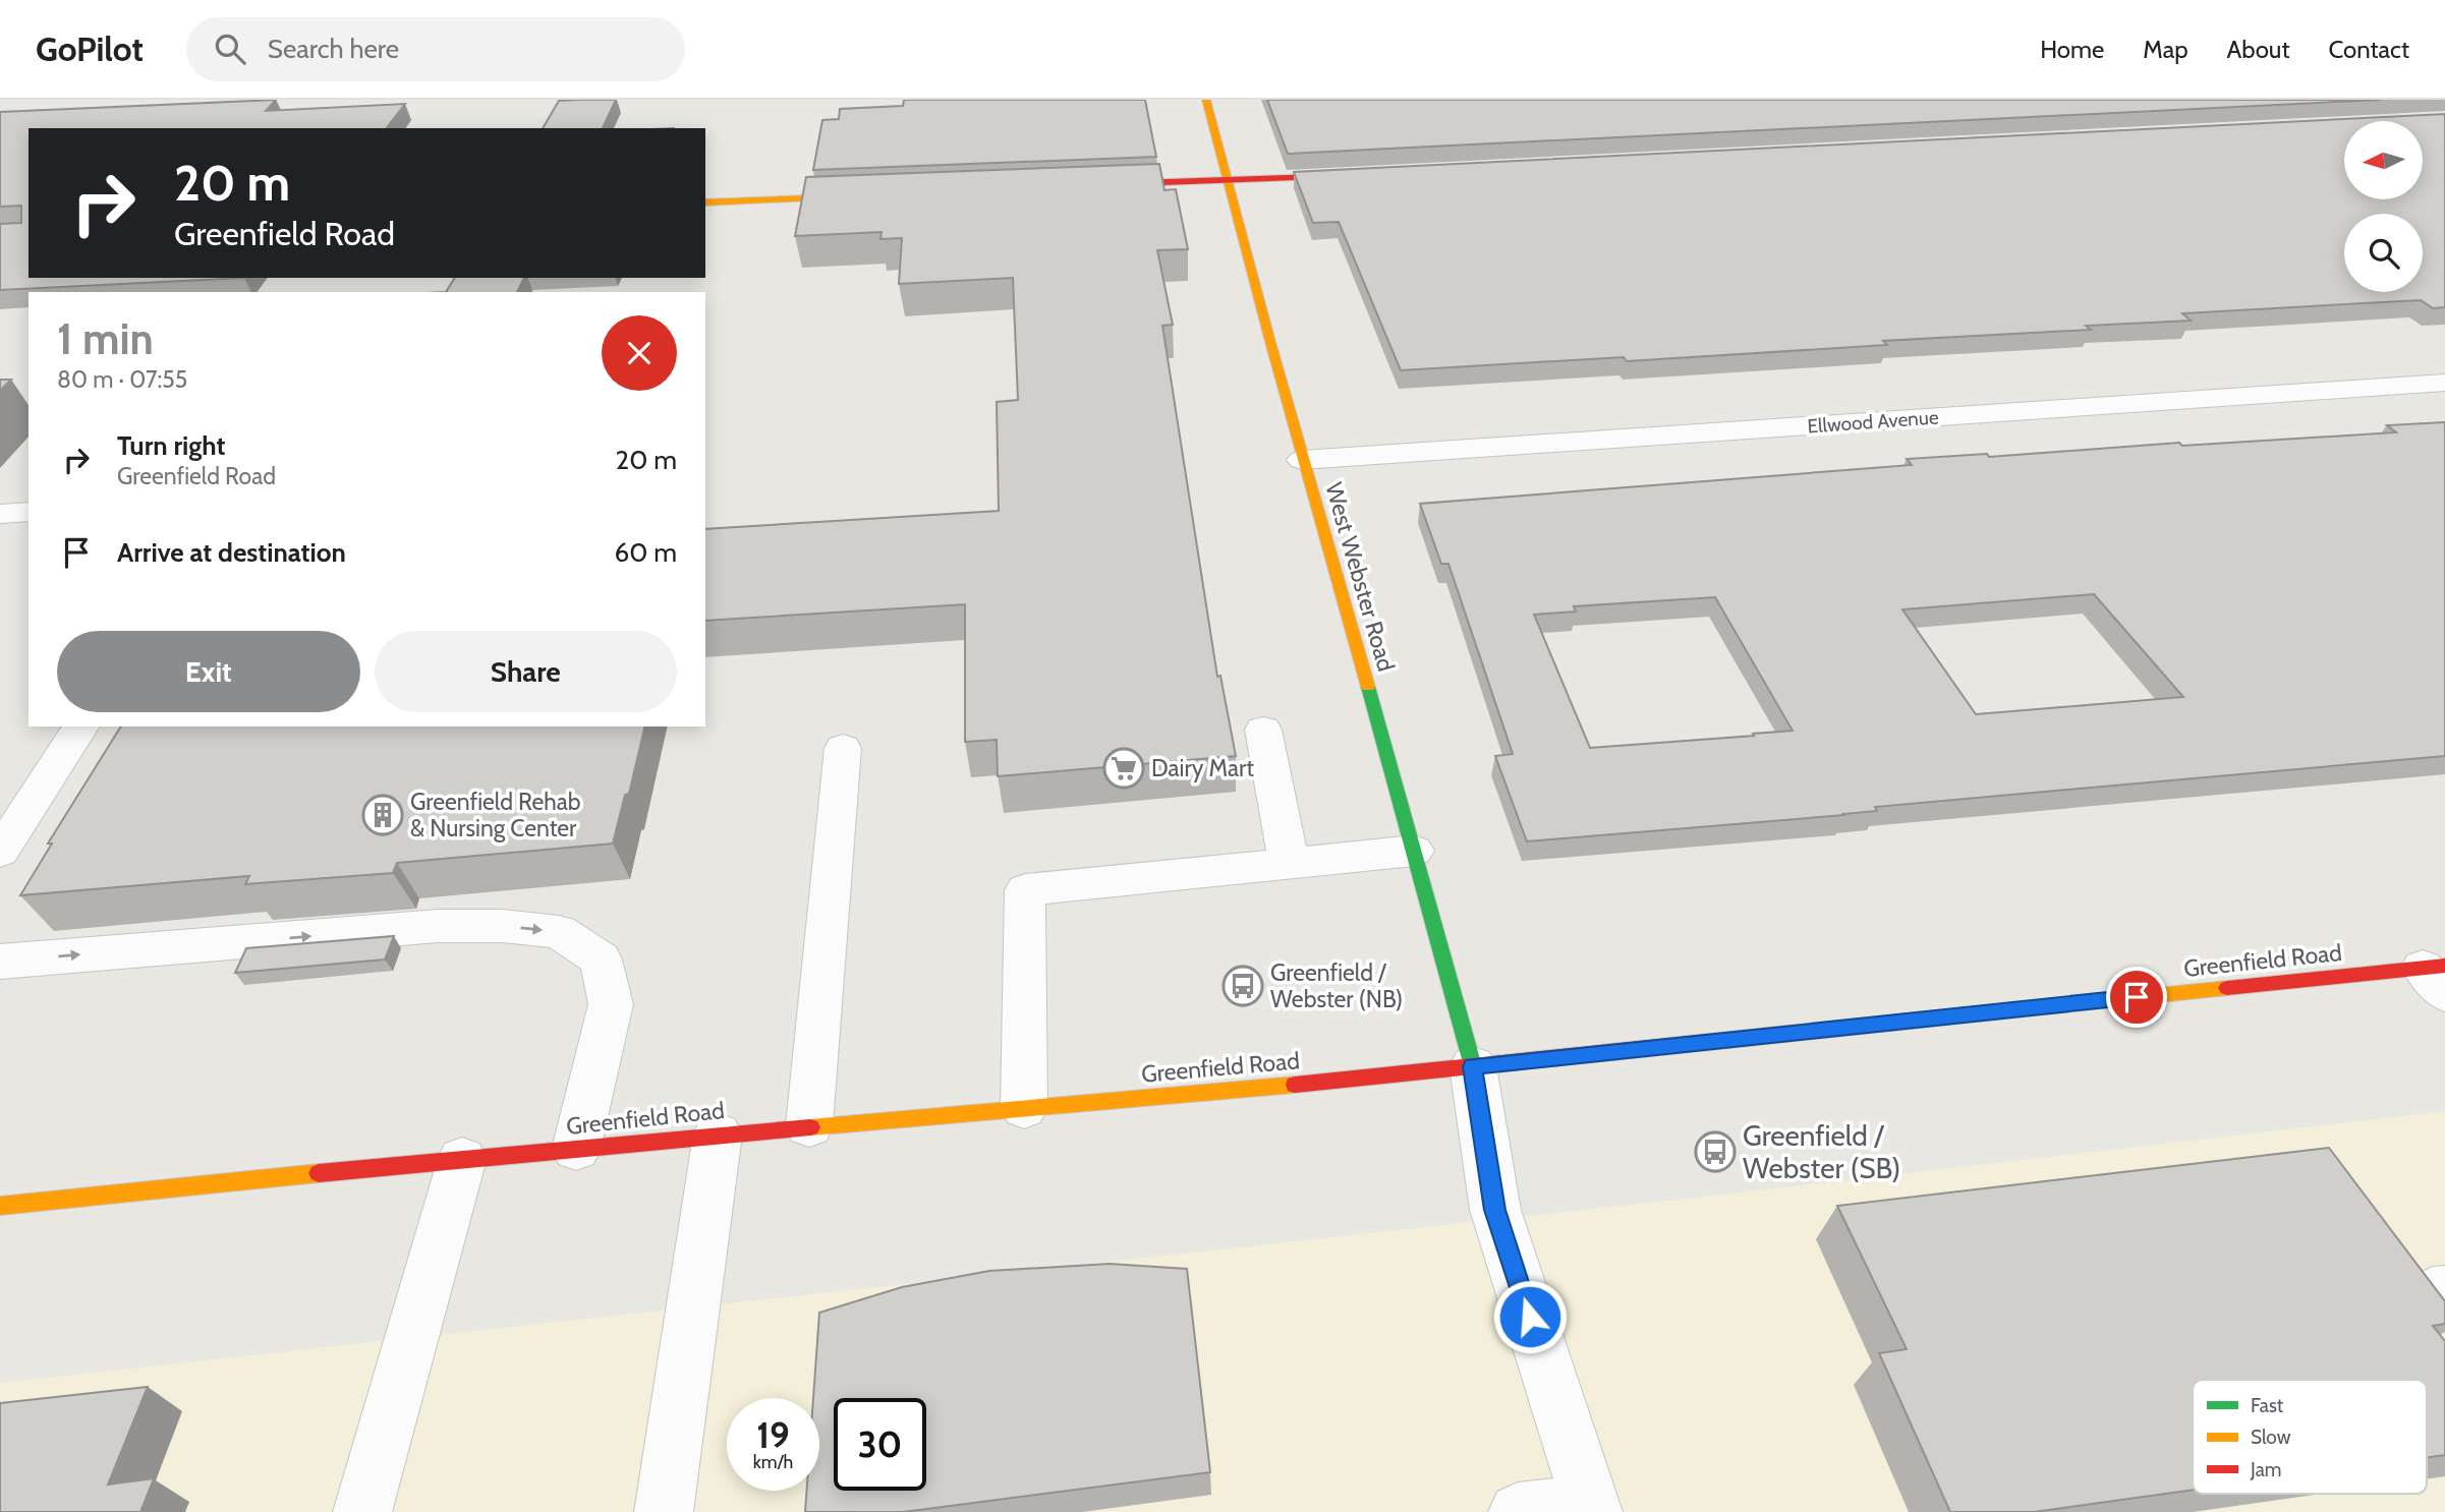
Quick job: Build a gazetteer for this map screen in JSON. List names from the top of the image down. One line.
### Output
{"streets":{"street":["Ellwood Avenue","West Webster Road","Greenfield Road"]},"crossings":[["Ellwood Avenue","West Webster Road"],["West Webster Road","Greenfield Road"]],"places":{"supermarket":["Dairy Mart"],"building":["Greenfield Rehab & Nursing Center"],"bus stop":["Greenfield / Webster (NB)","Greenfield / Webster (SB)"]},"legend":["Fast","Slow","Jam"],"north":"left","page":{"header":"GoPilot","search":"Search here","nav":["Home","Map","About","Contact"],"turn":["20 m","Greenfield Road"],"heading":["1 min","80 m · 07:55"],"list":[{"name":"Turn right","note":"Greenfield Road","value":"20 m"},{"name":"Arrive at destination","value":"60 m"}],"buttons":["Exit","Share"],"speed":"19 km/h","limit":"30"}}
